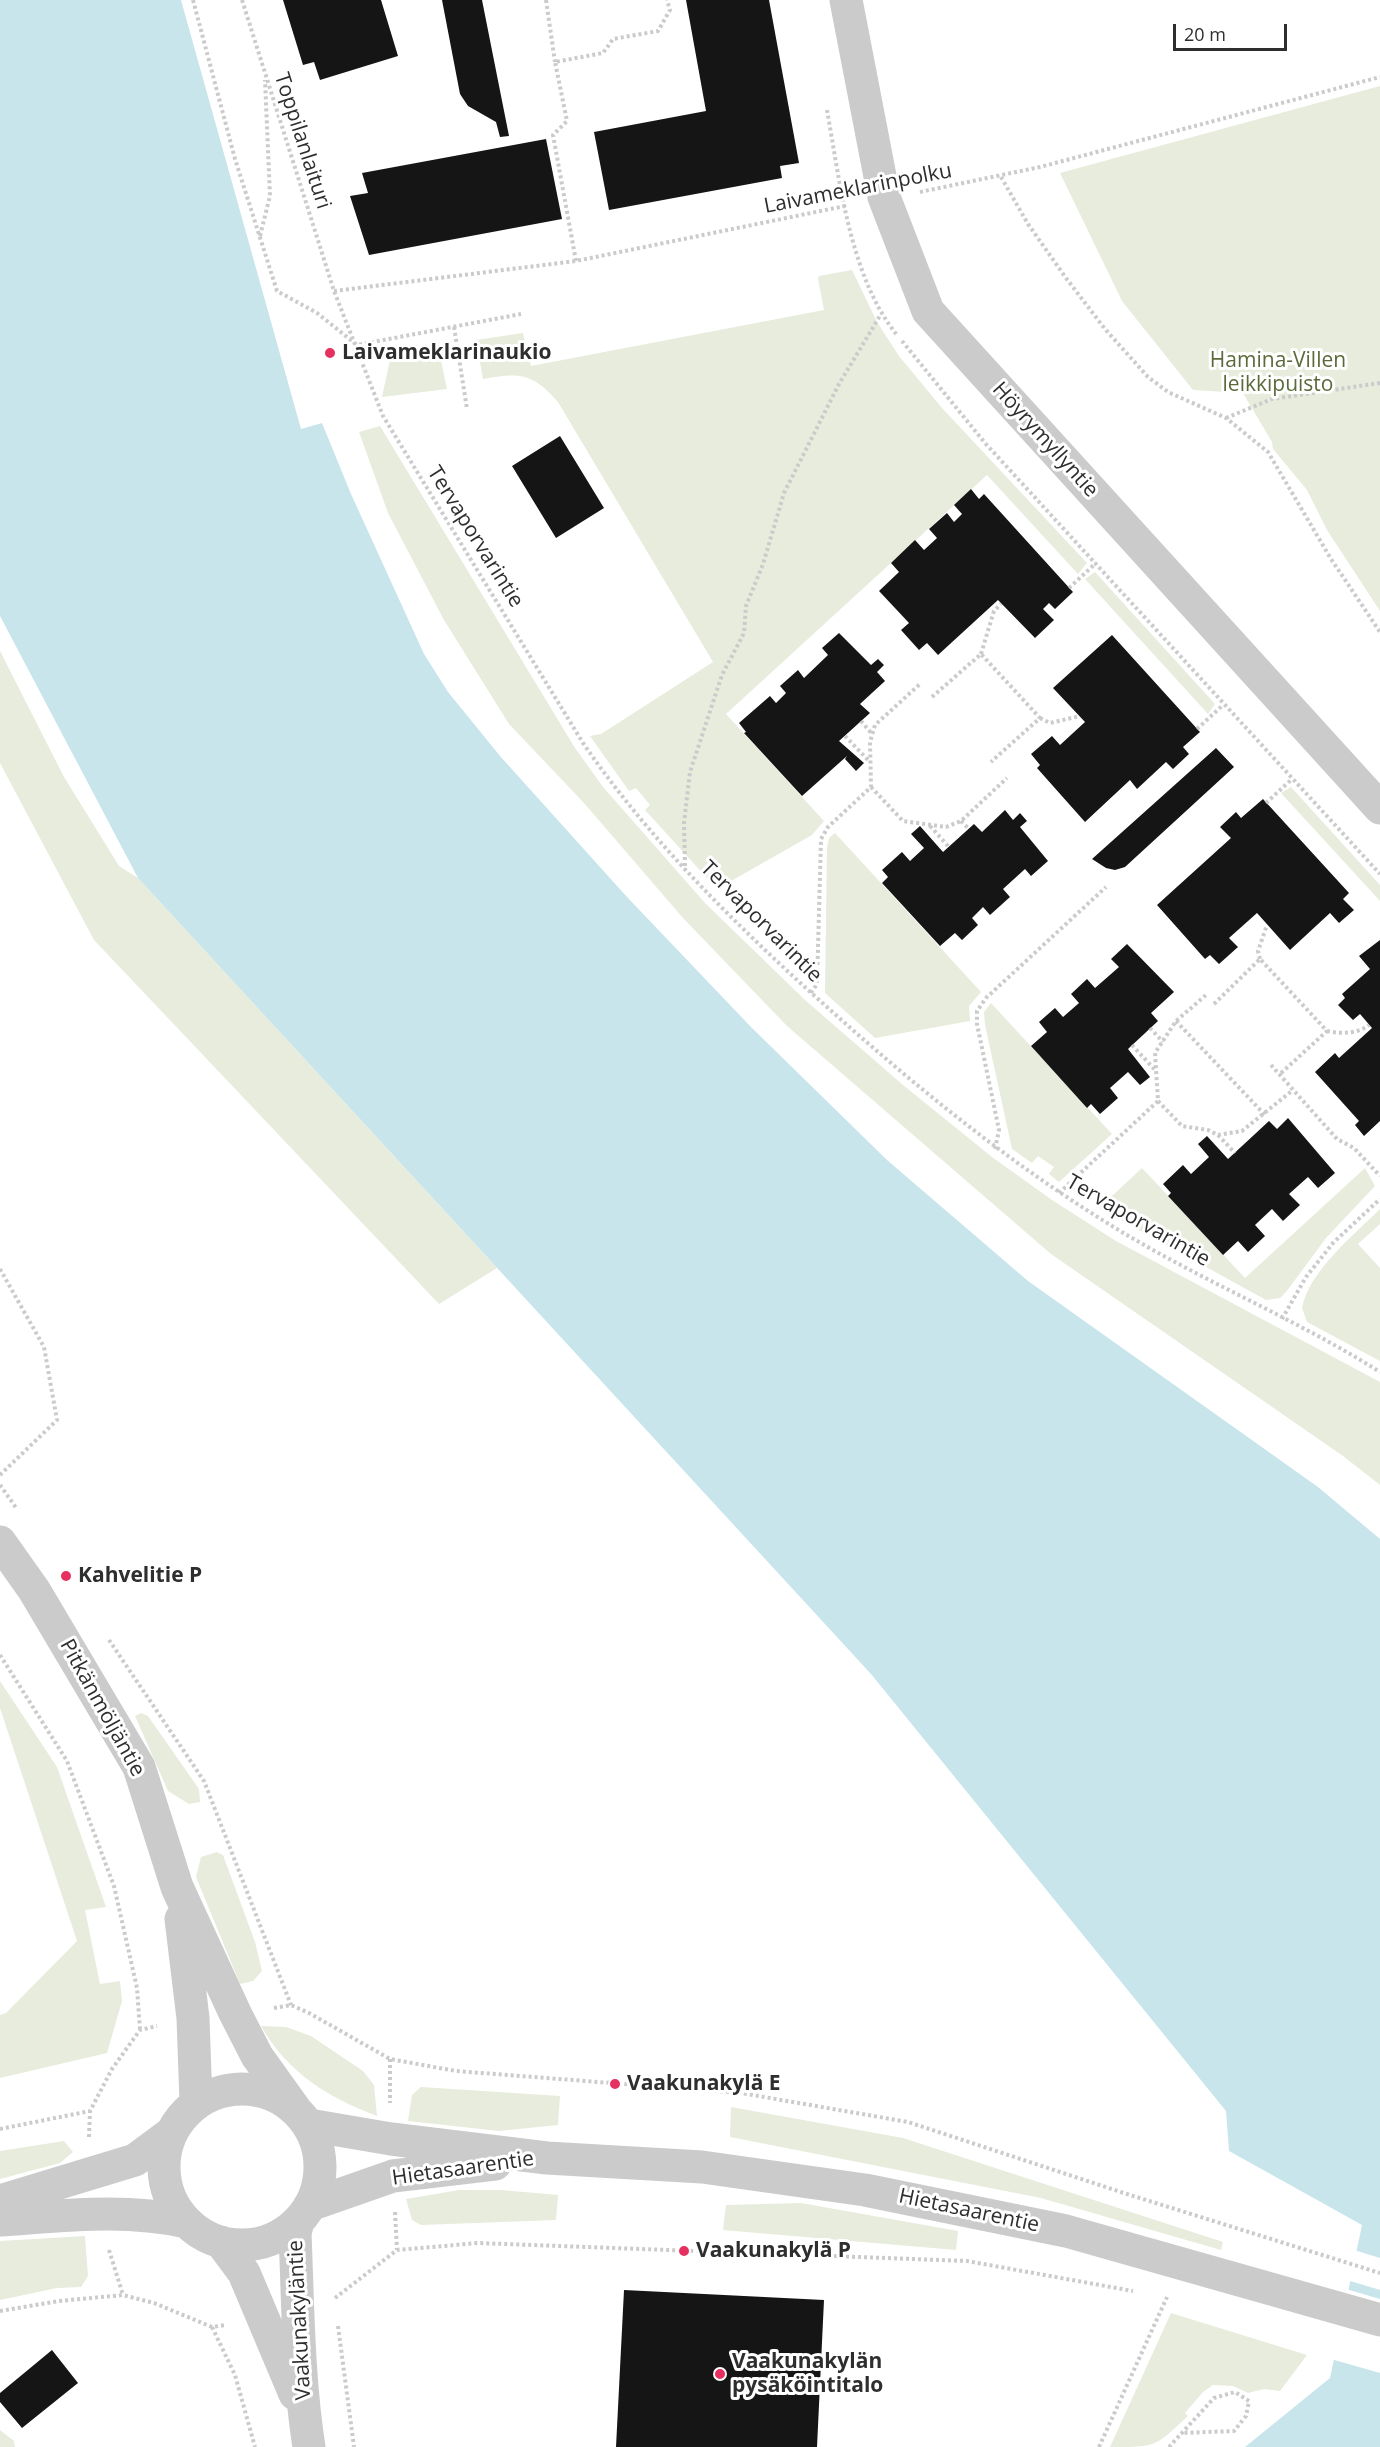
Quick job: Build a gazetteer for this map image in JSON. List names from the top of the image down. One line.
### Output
{"streets":{"street":["Höyrymyllyntie","Pitkänmöljäntie","Hietasaarentie","Vaakunakyläntie"],"path":["Toppilanlaituri","Laivameklarinpolku","Tervaporvarintie"]},"crossings":[["Toppilanlaituri","Laivameklarinpolku"],["Toppilanlaituri","Tervaporvarintie"],["Laivameklarinpolku","Höyrymyllyntie"],["Laivameklarinpolku","Tervaporvarintie"],["Pitkänmöljäntie","Hietasaarentie"],["Pitkänmöljäntie","Vaakunakyläntie"],["Hietasaarentie","Vaakunakyläntie"]],"parks":["Hamina-Villen leikkipuisto"],"places":["Laivameklarinaukio","Kahvelitie P","Vaakunakylä E","Vaakunakylä P","Vaakunakylän pysäköintitalo"],"scale_bar":"20 m"}
